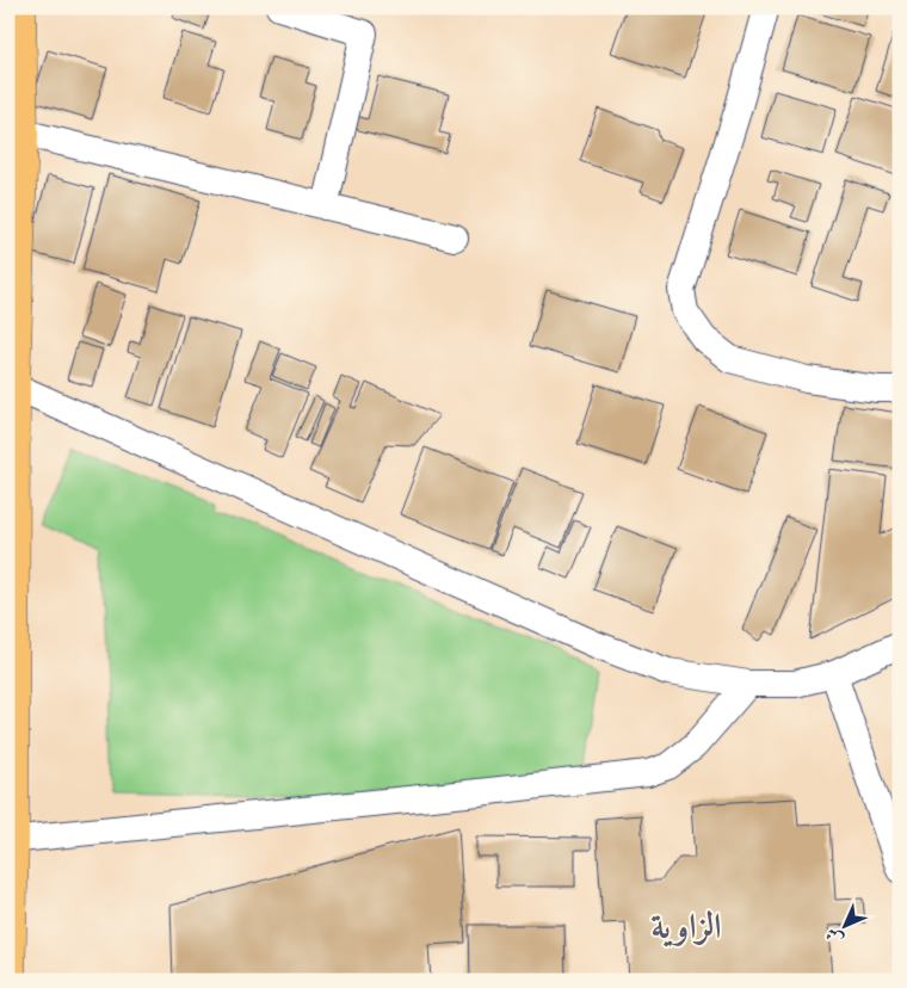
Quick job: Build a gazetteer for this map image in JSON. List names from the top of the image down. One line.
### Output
{"districts":["الزاوية"],"north":"bottom left"}
